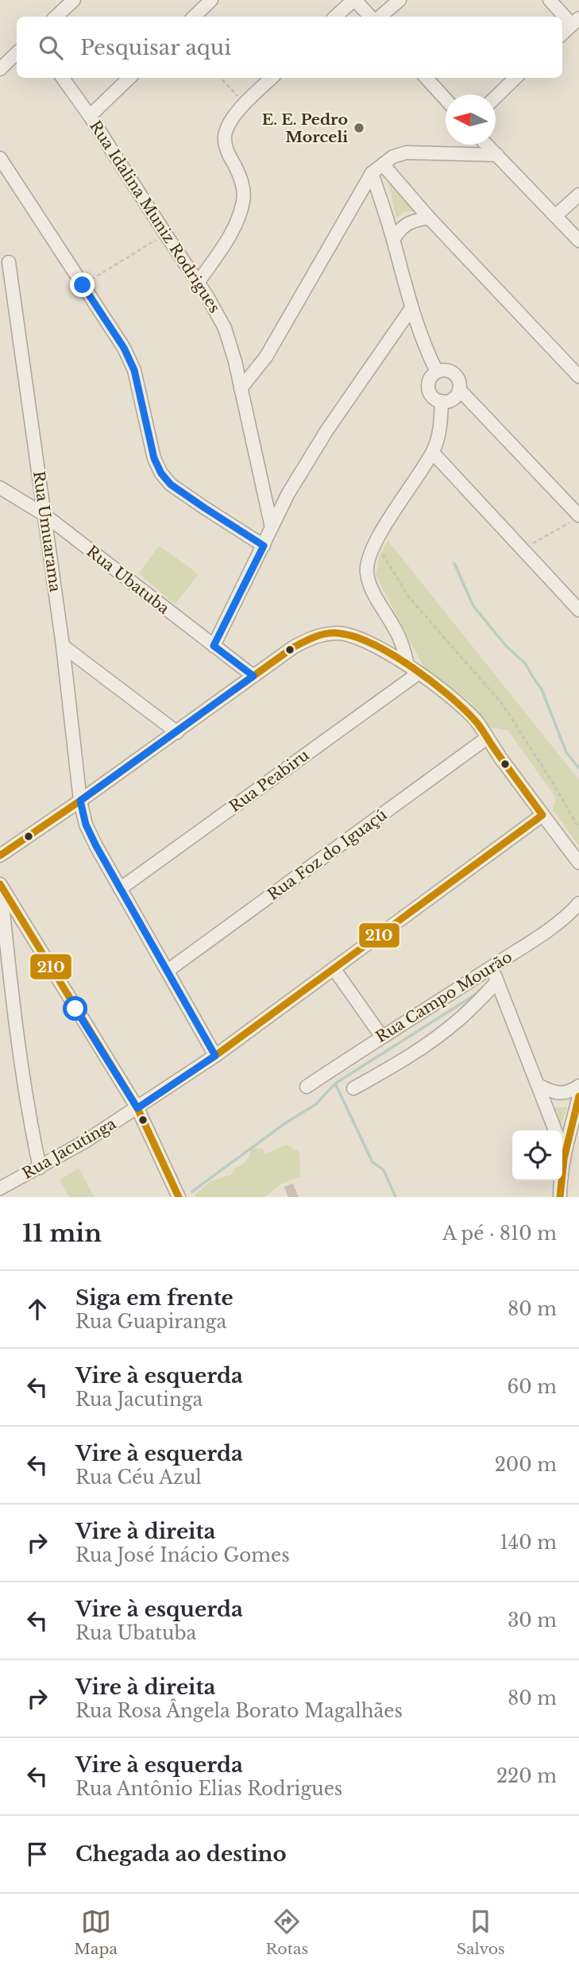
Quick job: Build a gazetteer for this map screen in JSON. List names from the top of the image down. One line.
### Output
{"streets":{"street":["Rua Idalina Muniz Rodrigues","Rua Umuarama","Rua Ubatuba","Rua Peabiru","Rua Foz do Iguaçú","Rua Campo Mourão","Rua Jacutinga"]},"crossings":[["Rua Umuarama","Rua Ubatuba"],["Rua Umuarama","Rua Peabiru"],["Rua Umuarama","Rua Foz do Iguaçú"],["Rua Umuarama","Rua Jacutinga"]],"places":["E. E. Pedro Morceli"],"lines":["transit line 210"],"north":"left","page":{"search":"Pesquisar aqui","heading":["11 min","A pé · 810 m"],"list":[["Siga em frente","Rua Guapiranga","80 m"],["Vire à esquerda","Rua Jacutinga","60 m"],["Vire à esquerda","Rua Céu Azul","200 m"],["Vire à direita","Rua José Inácio Gomes","140 m"],["Vire à esquerda","Rua Ubatuba","30 m"],["Vire à direita","Rua Rosa Ângela Borato Magalhães","80 m"],["Vire à esquerda","Rua Antônio Elias Rodrigues","220 m"],"Chegada ao destino"],"nav":["Mapa","Rotas","Salvos"]}}
